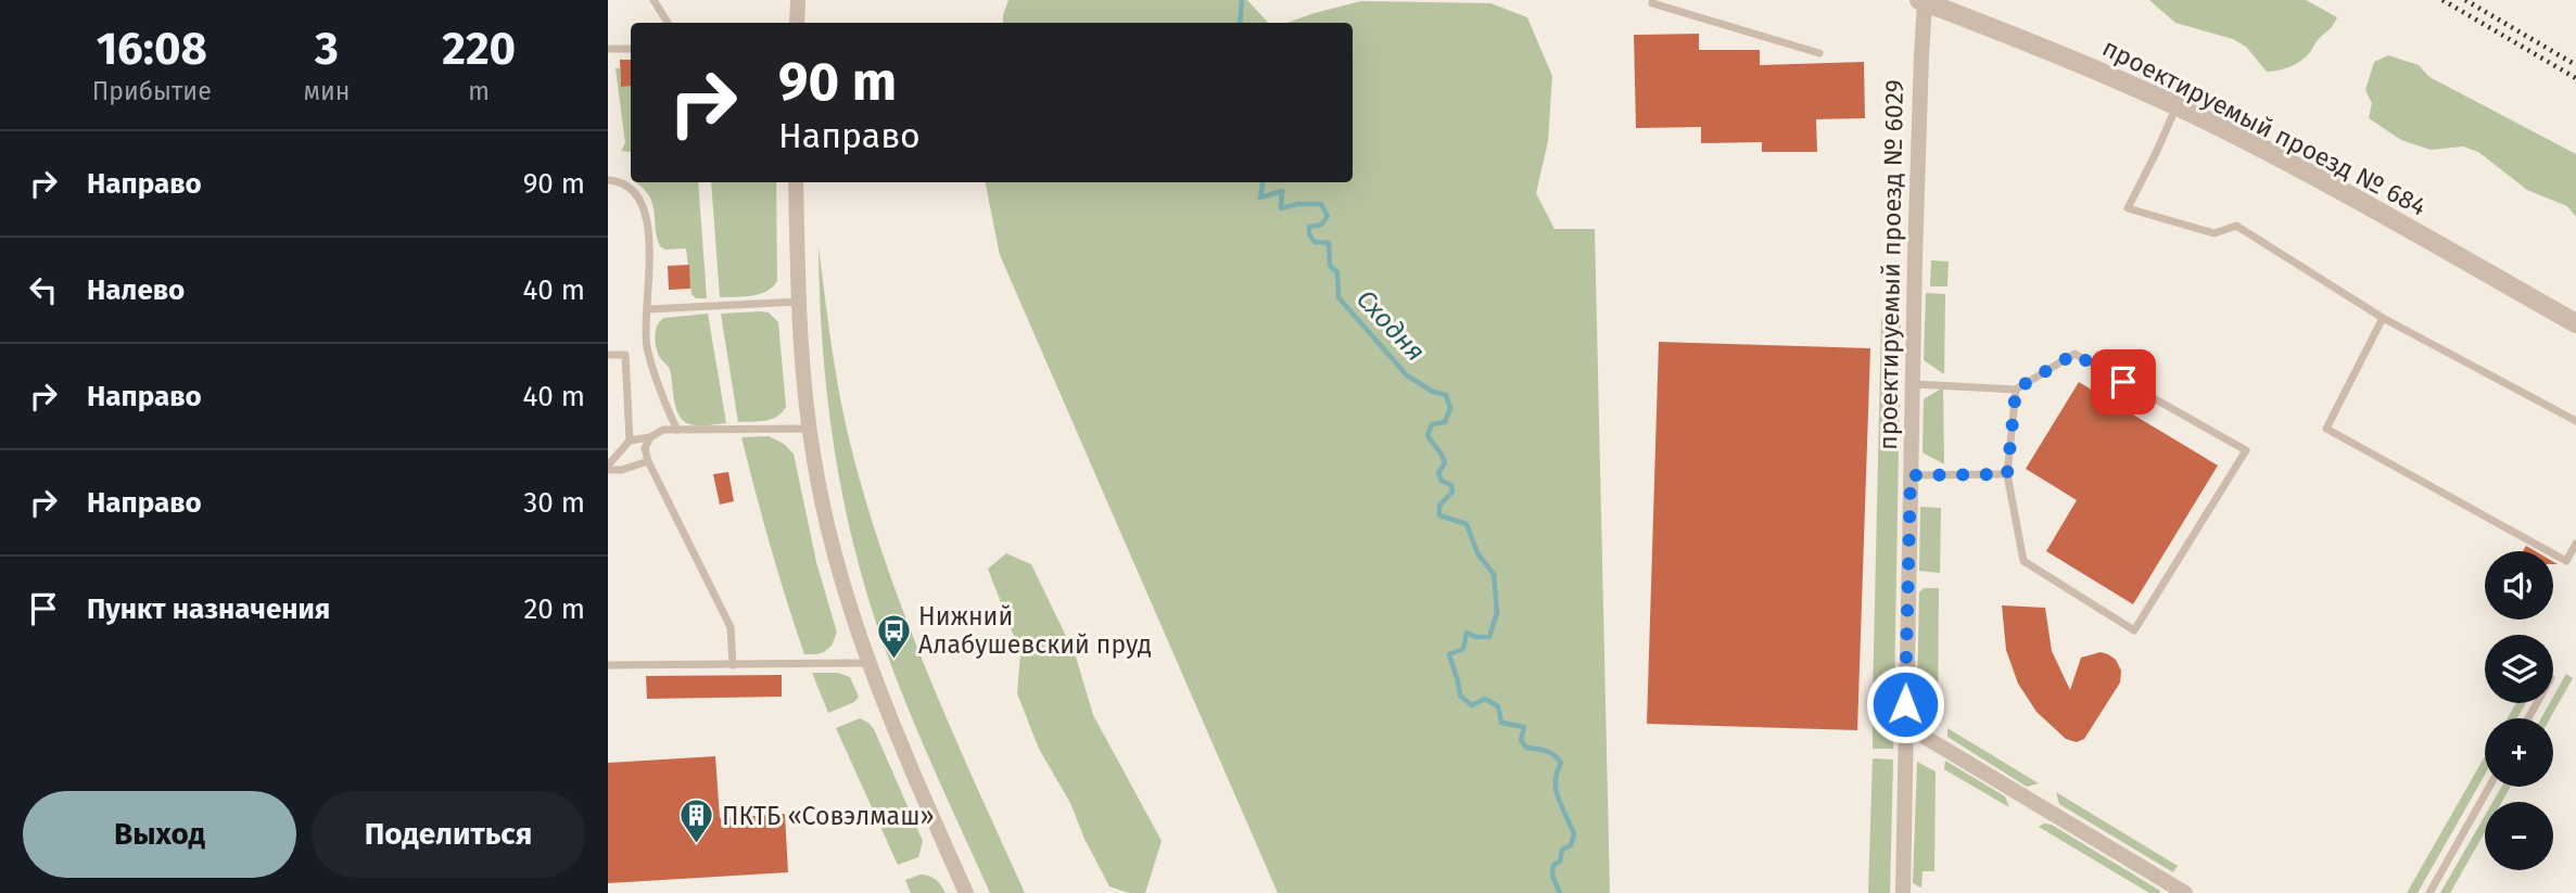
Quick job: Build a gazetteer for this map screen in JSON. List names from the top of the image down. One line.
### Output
{"streets":{"street":["проектируемый проезд № 684","проектируемый проезд № 6029"]},"crossings":[["проектируемый проезд № 684","проектируемый проезд № 6029"]],"water":["Сходня"],"places":{"bus stop":["Нижний Алабушевский пруд"],"building":["ПКТБ «Совэлмаш»"]},"page":{"eta":["16:08","Прибытие","3","мин","220","m"],"turn":["90 m","Направо"],"list":[{"name":"Направо","value":"90 m"},{"name":"Налево","value":"40 m"},{"name":"Направо","value":"40 m"},{"name":"Направо","value":"30 m"},{"name":"Пункт назначения","value":"20 m"}],"map_buttons":["+","−"],"buttons":["Выход","Поделиться"]}}
